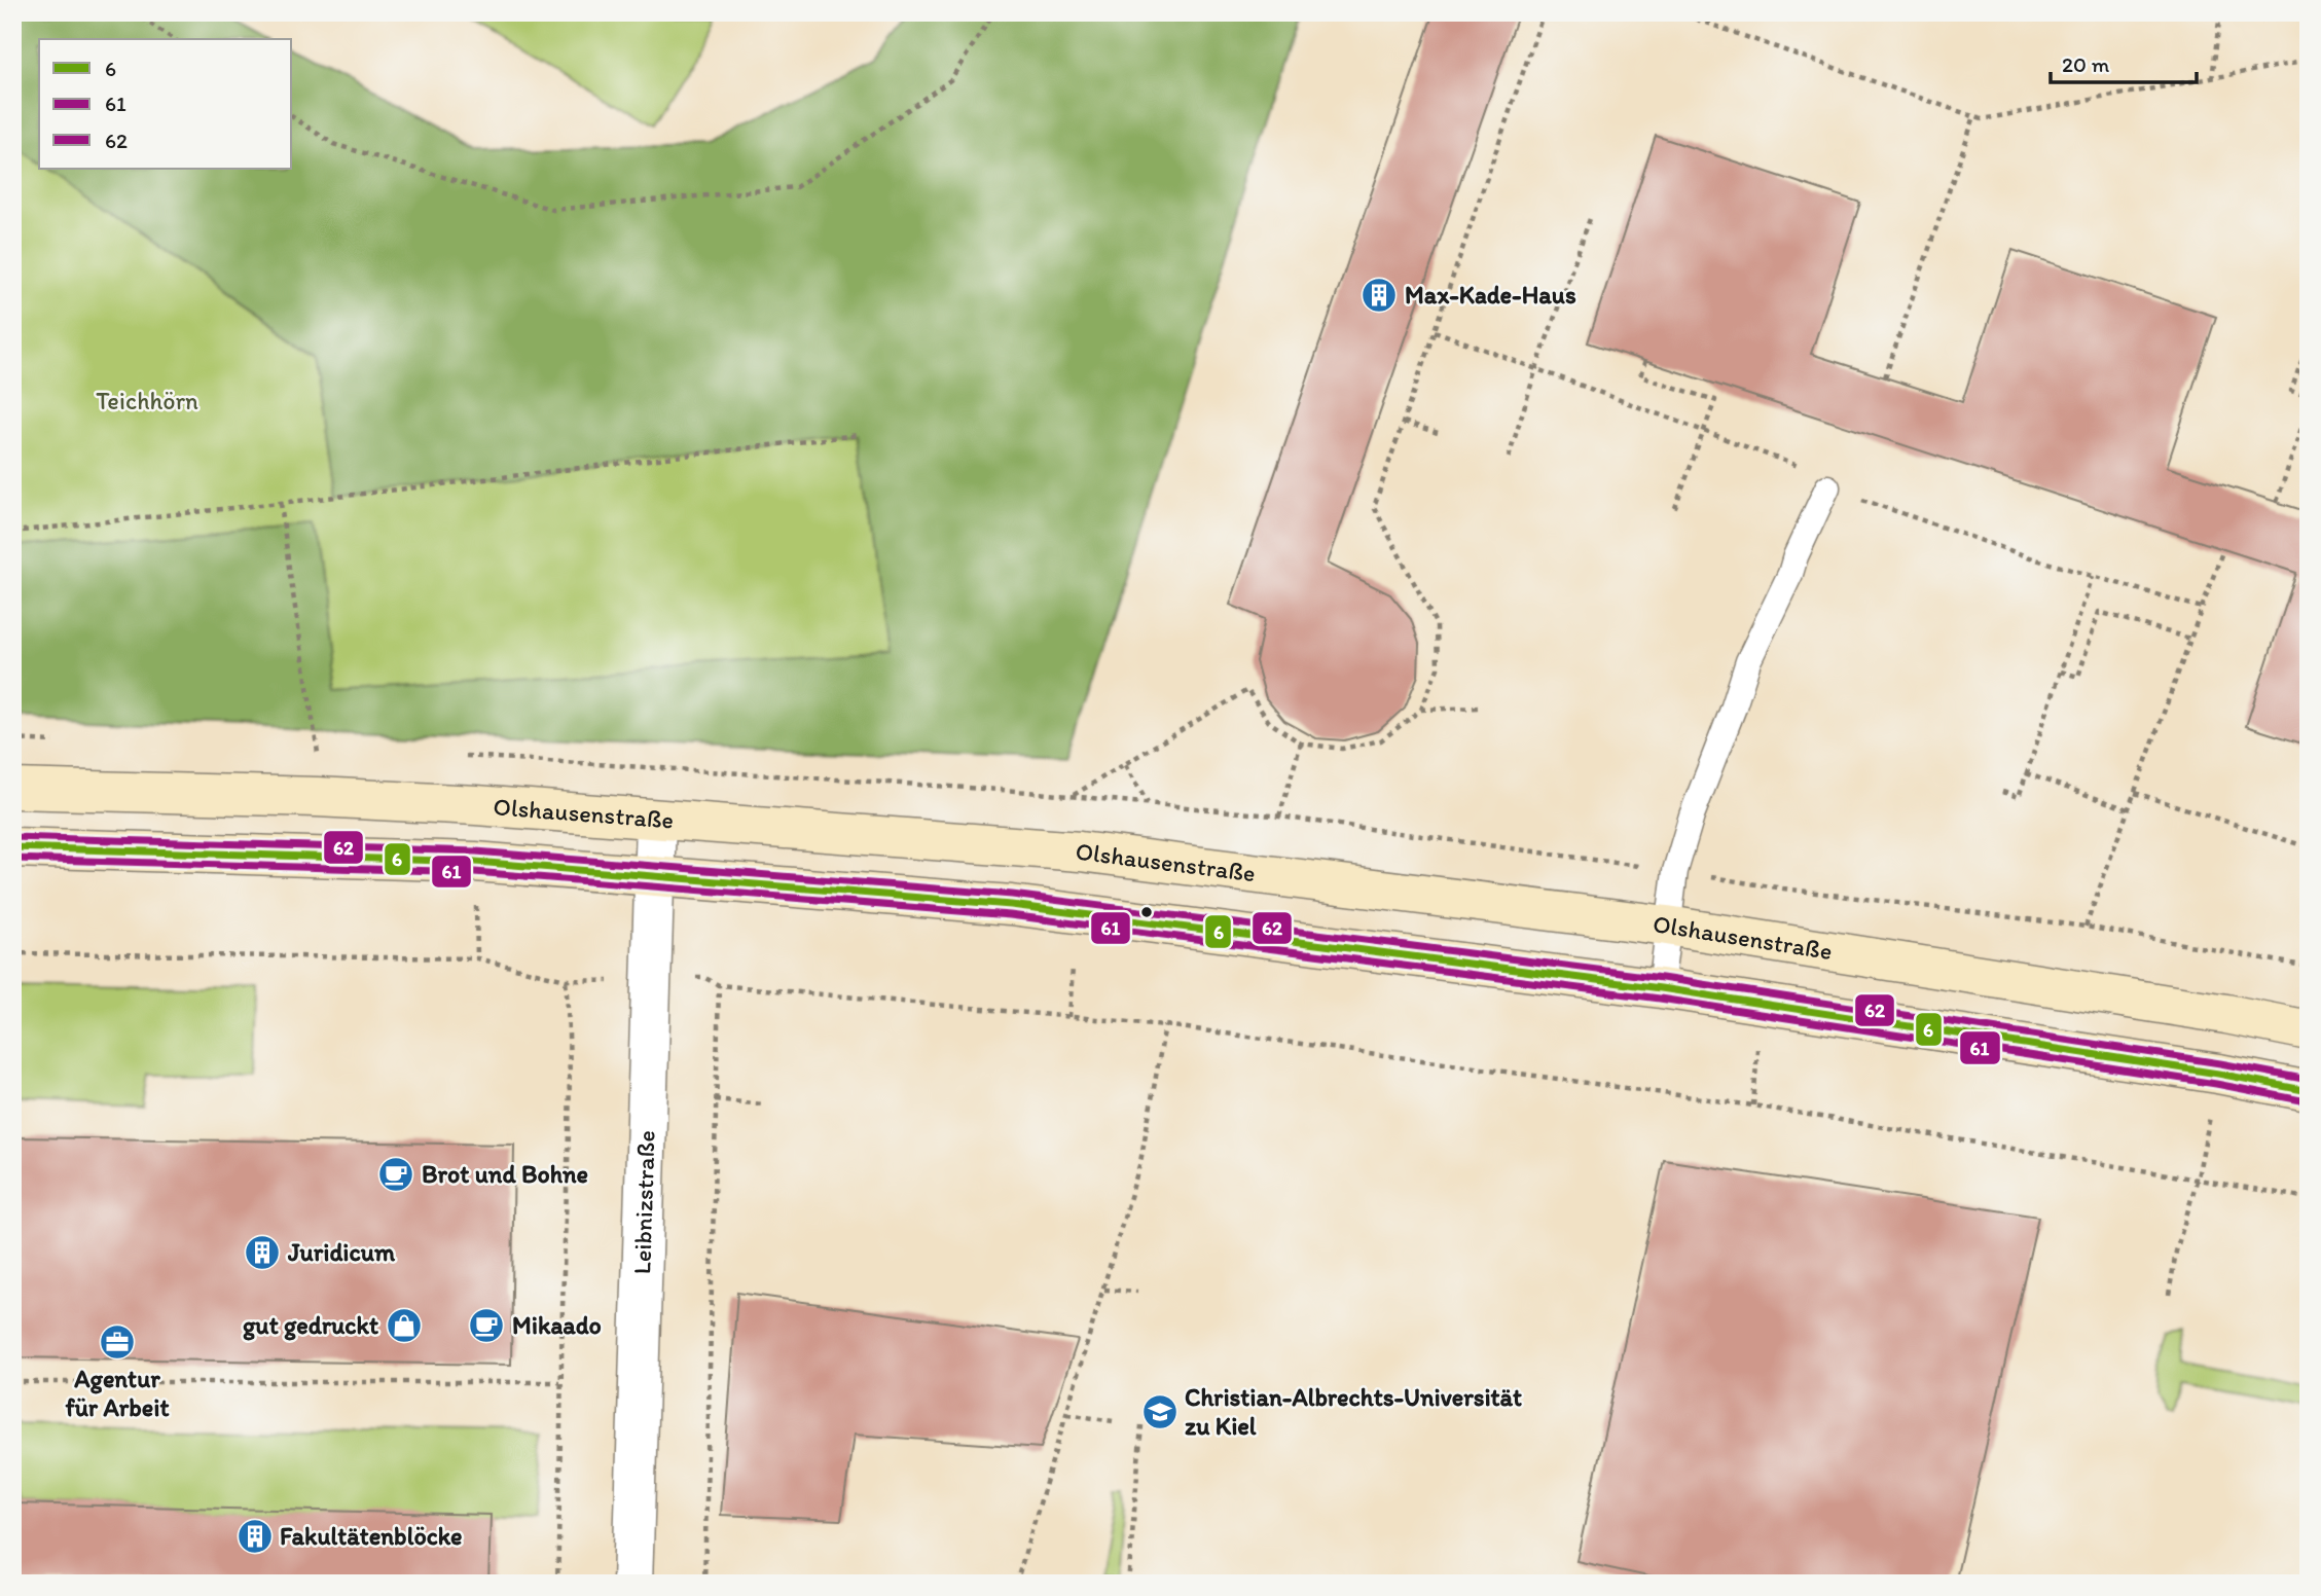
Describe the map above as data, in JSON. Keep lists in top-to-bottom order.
{
  "streets": {
    "street": ["Olshausenstraße", "Leibnizstraße"]
  },
  "crossings": [
    ["Olshausenstraße", "Leibnizstraße"]
  ],
  "parks": ["Teichhörn"],
  "places": {
    "building": ["Max-Kade-Haus", "Juridicum", "Fakultätenblöcke"],
    "cafe": ["Brot und Bohne", "Mikaado"],
    "shop": ["gut gedruckt"],
    "office": ["Agentur für Arbeit"],
    "school or university": ["Christian-Albrechts-Universität zu Kiel"]
  },
  "lines": ["transit line 62", "transit line 6", "transit line 61"],
  "legend": ["6", "61", "62"],
  "scale_bar": "20 m"
}
